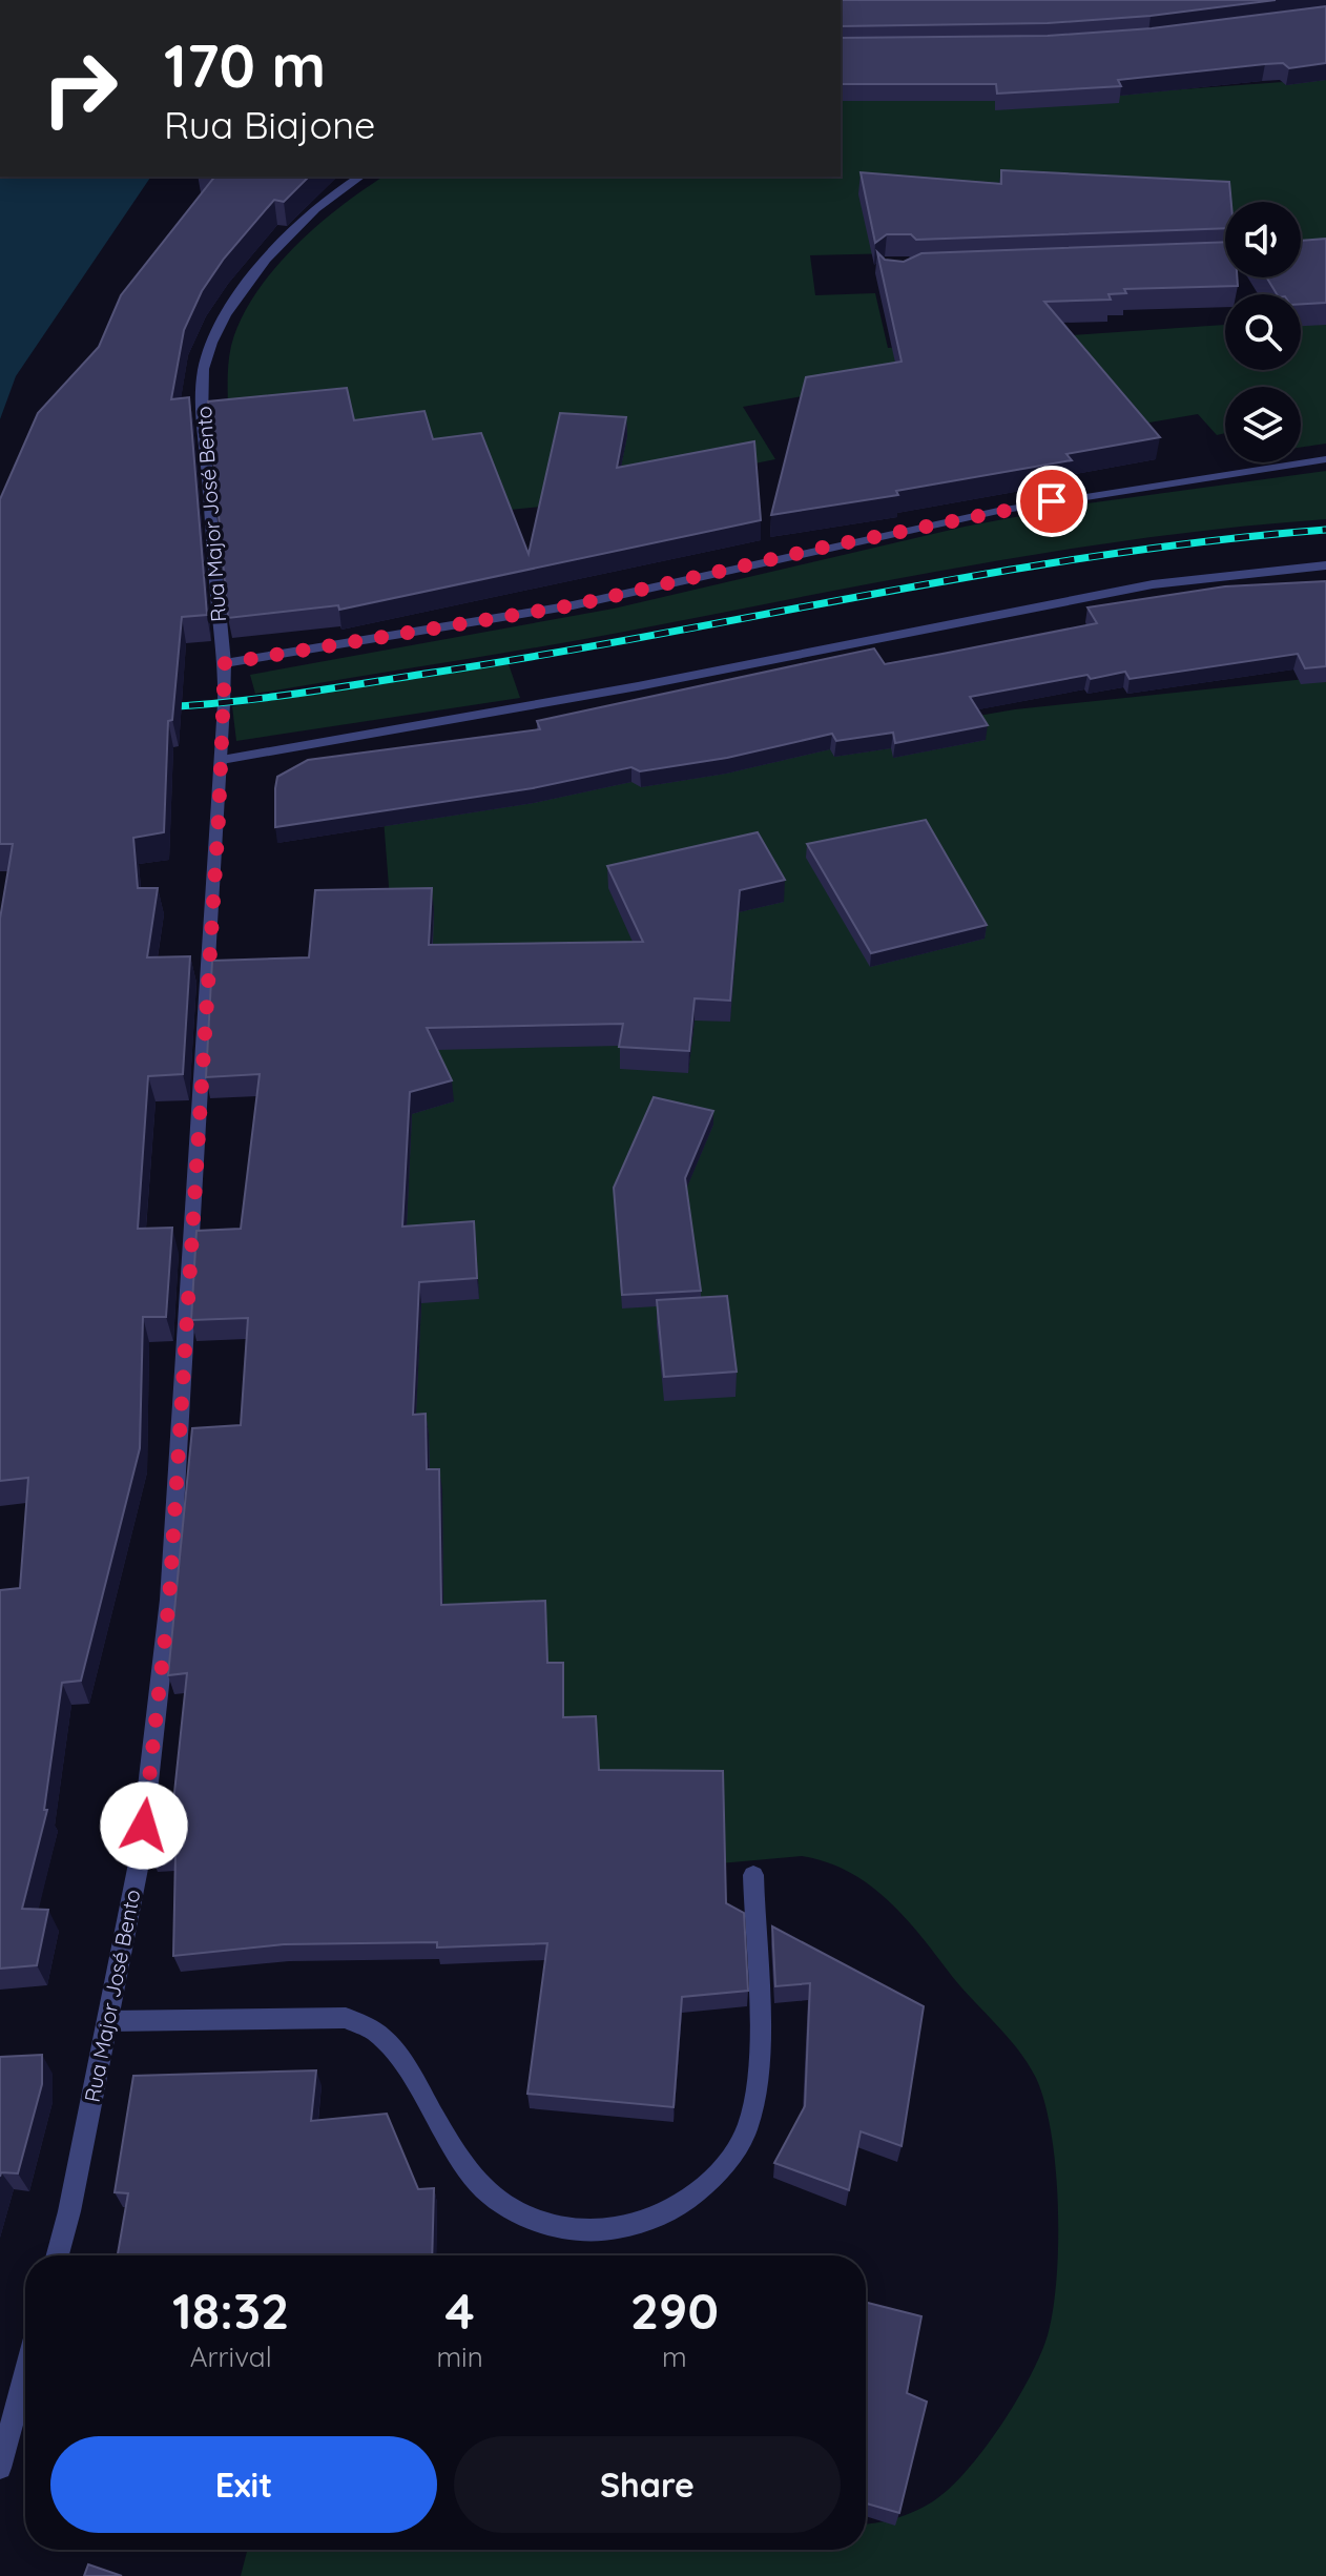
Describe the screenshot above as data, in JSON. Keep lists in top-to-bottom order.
{
  "streets": {
    "street": ["Rua Major José Bento"]
  },
  "page": {
    "turn": ["170 m", "Rua Biajone"],
    "eta": [
      "18:32",
      "Arrival",
      "4",
      "min",
      "290",
      "m"
    ],
    "buttons": ["Exit", "Share"]
  }
}
